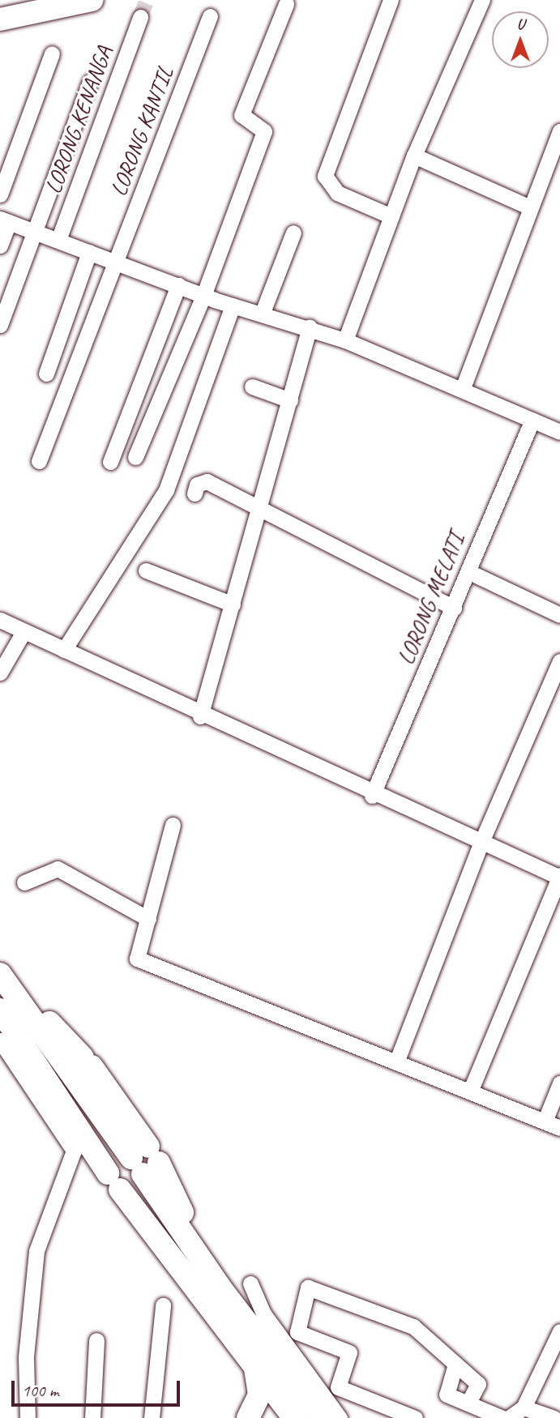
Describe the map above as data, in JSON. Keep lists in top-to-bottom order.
{
  "streets": {
    "street": ["LORONG KENANGA", "LORONG KANTIL", "LORONG MELATI"]
  },
  "scale_bar": "100 m",
  "north": "top"
}
